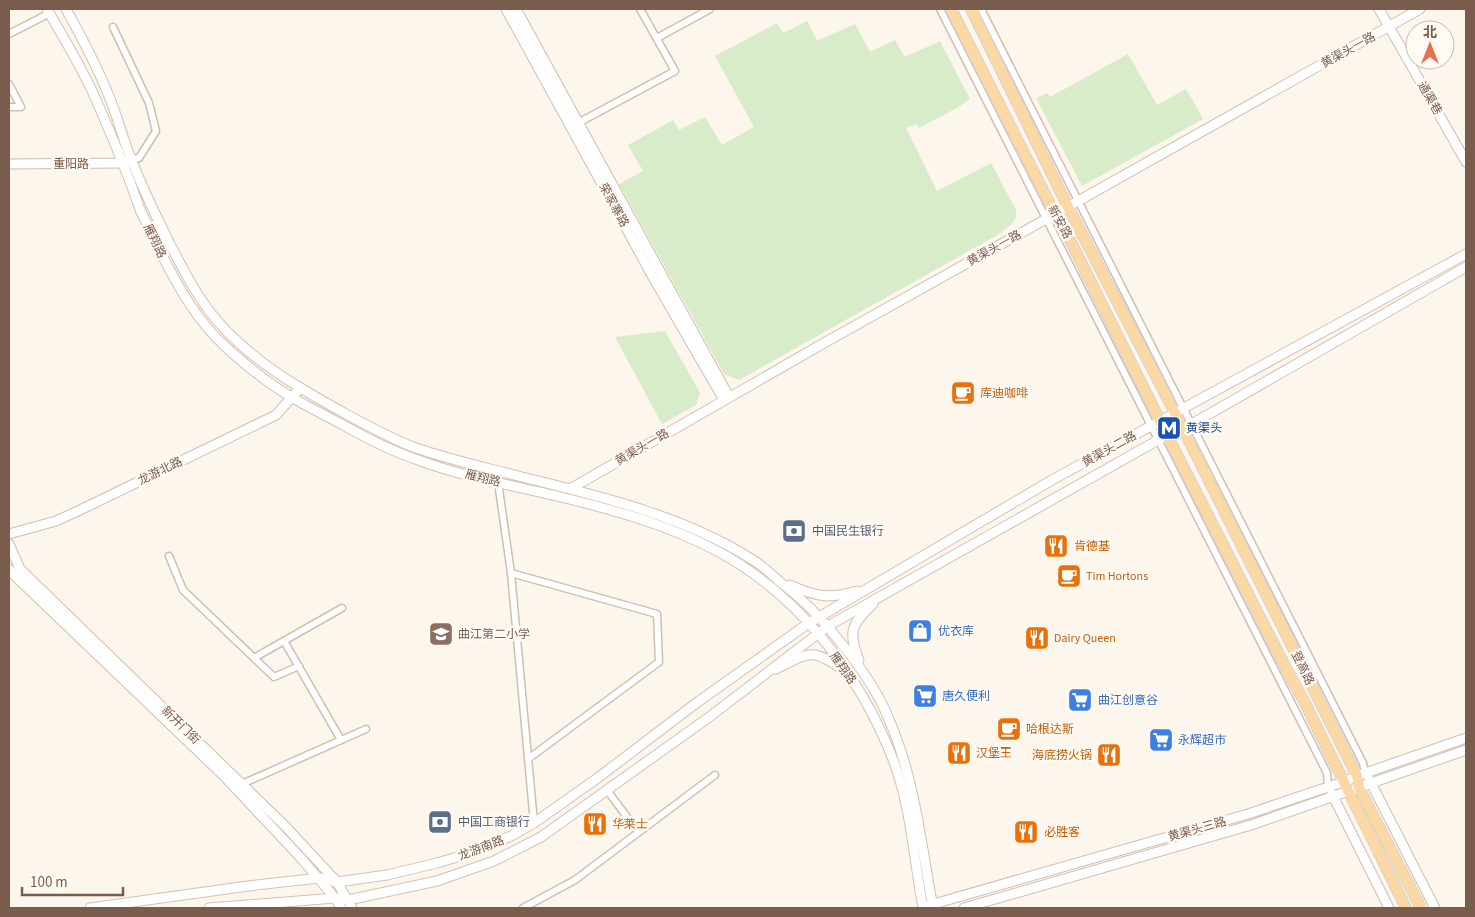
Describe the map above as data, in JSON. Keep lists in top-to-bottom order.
{
  "streets": {
    "main road": [
      "黄渠头一路",
      "通渠巷",
      "重阳路",
      "荣家寨路",
      "新安路",
      "雁翔路",
      "黄渠头二路",
      "龙游北路",
      "登高路",
      "新开门街",
      "黄渠头三路",
      "龙游南路"
    ]
  },
  "crossings": [
    ["黄渠头一路", "通渠巷"],
    ["黄渠头一路", "荣家寨路"],
    ["黄渠头一路", "新安路"],
    ["黄渠头一路", "雁翔路"],
    ["重阳路", "雁翔路"],
    ["新安路", "黄渠头二路"],
    ["新安路", "登高路"],
    ["雁翔路", "黄渠头二路"],
    ["雁翔路", "龙游北路"],
    ["雁翔路", "黄渠头三路"],
    ["雁翔路", "龙游南路"],
    ["黄渠头二路", "登高路"],
    ["黄渠头二路", "龙游南路"],
    ["登高路", "黄渠头三路"],
    ["新开门街", "龙游南路"]
  ],
  "places": {
    "cafe": ["库迪咖啡", "Tim Hortons", "哈根达斯"],
    "metro station": ["黄渠头"],
    "bank": ["中国民生银行", "中国工商银行"],
    "restaurant": [
      "肯德基",
      "Dairy Queen",
      "汉堡王",
      "海底捞火锅",
      "华莱士",
      "必胜客"
    ],
    "shop": ["优衣库"],
    "school or university": ["曲江第二小学"],
    "supermarket": ["唐久便利", "曲江创意谷", "永辉超市"]
  },
  "scale_bar": "100 m",
  "north": "top"
}
